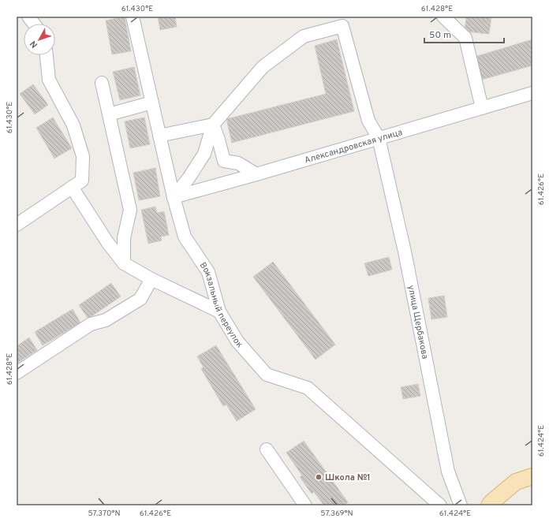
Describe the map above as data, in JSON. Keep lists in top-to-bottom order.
{
  "streets": {
    "street": ["Александровская улица", "Вокзальный переулок", "улица Щербакова"]
  },
  "crossings": [
    ["Александровская улица", "Вокзальный переулок"],
    ["Александровская улица", "улица Щербакова"]
  ],
  "places": ["Школа №1"],
  "scale_bar": "50 m",
  "north": "bottom left",
  "coordinates": [
    "61.430°E",
    "61.428°E",
    "61.426°E",
    "61.424°E",
    "57.370°N",
    "57.369°N"
  ]
}
